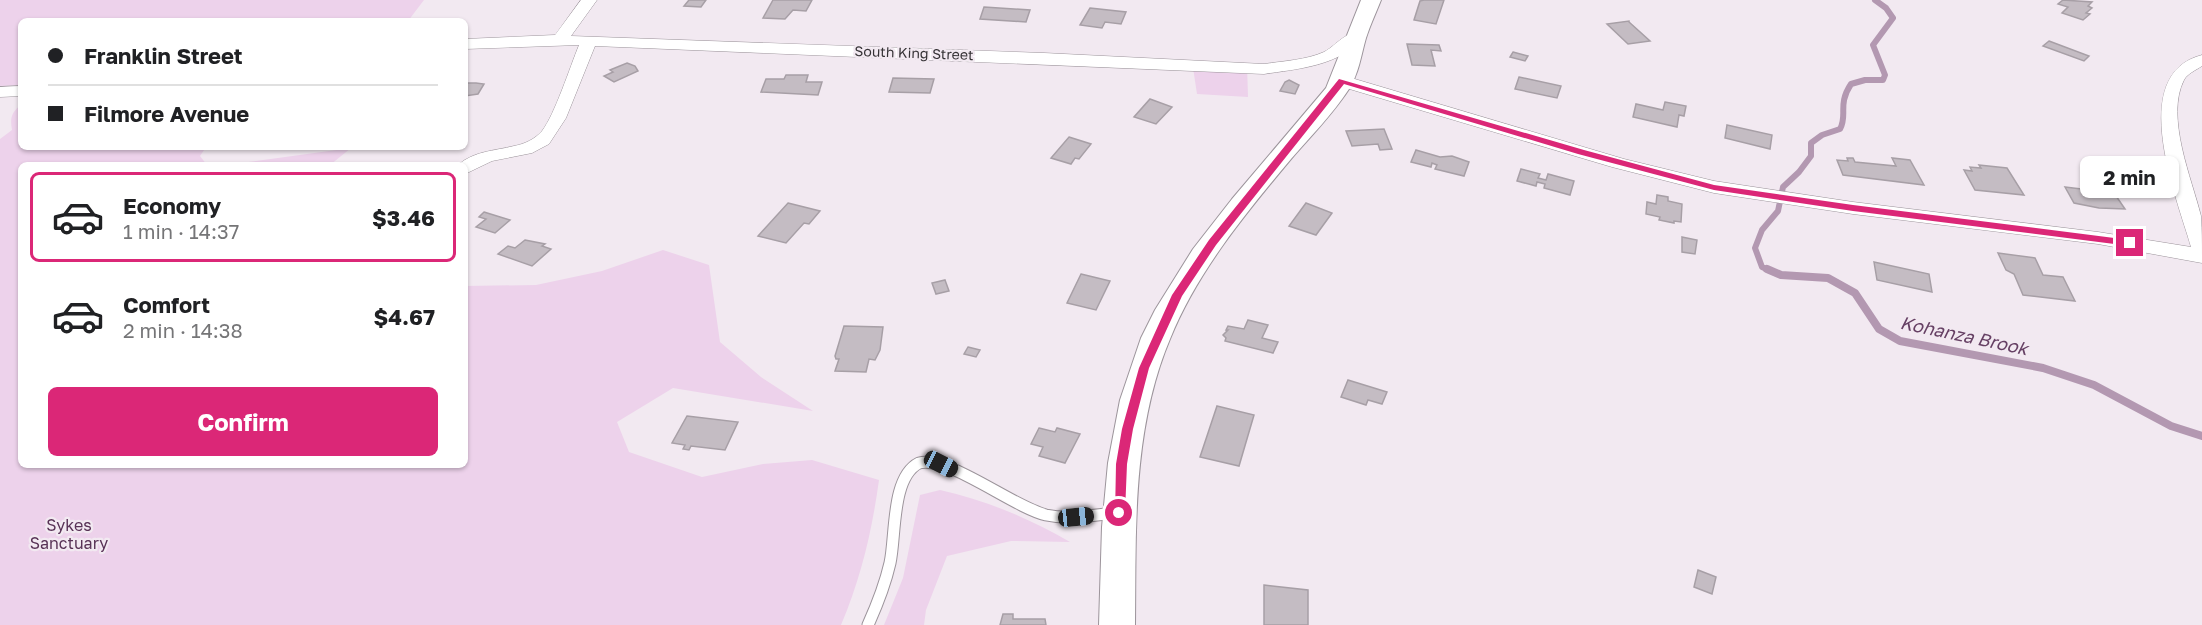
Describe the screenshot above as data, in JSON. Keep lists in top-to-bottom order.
{
  "streets": {
    "street": ["South King Street"]
  },
  "water": ["Kohanza Brook"],
  "parks": ["Sykes Sanctuary"],
  "page": {
    "banner": ["Franklin Street", "Filmore Avenue"],
    "bubble": "2 min",
    "list": [
      {
        "name": "Economy",
        "note": "1 min · 14:37",
        "value": "$3.46"
      },
      {
        "name": "Comfort",
        "note": "2 min · 14:38",
        "value": "$4.67"
      }
    ],
    "buttons": "Confirm"
  }
}
